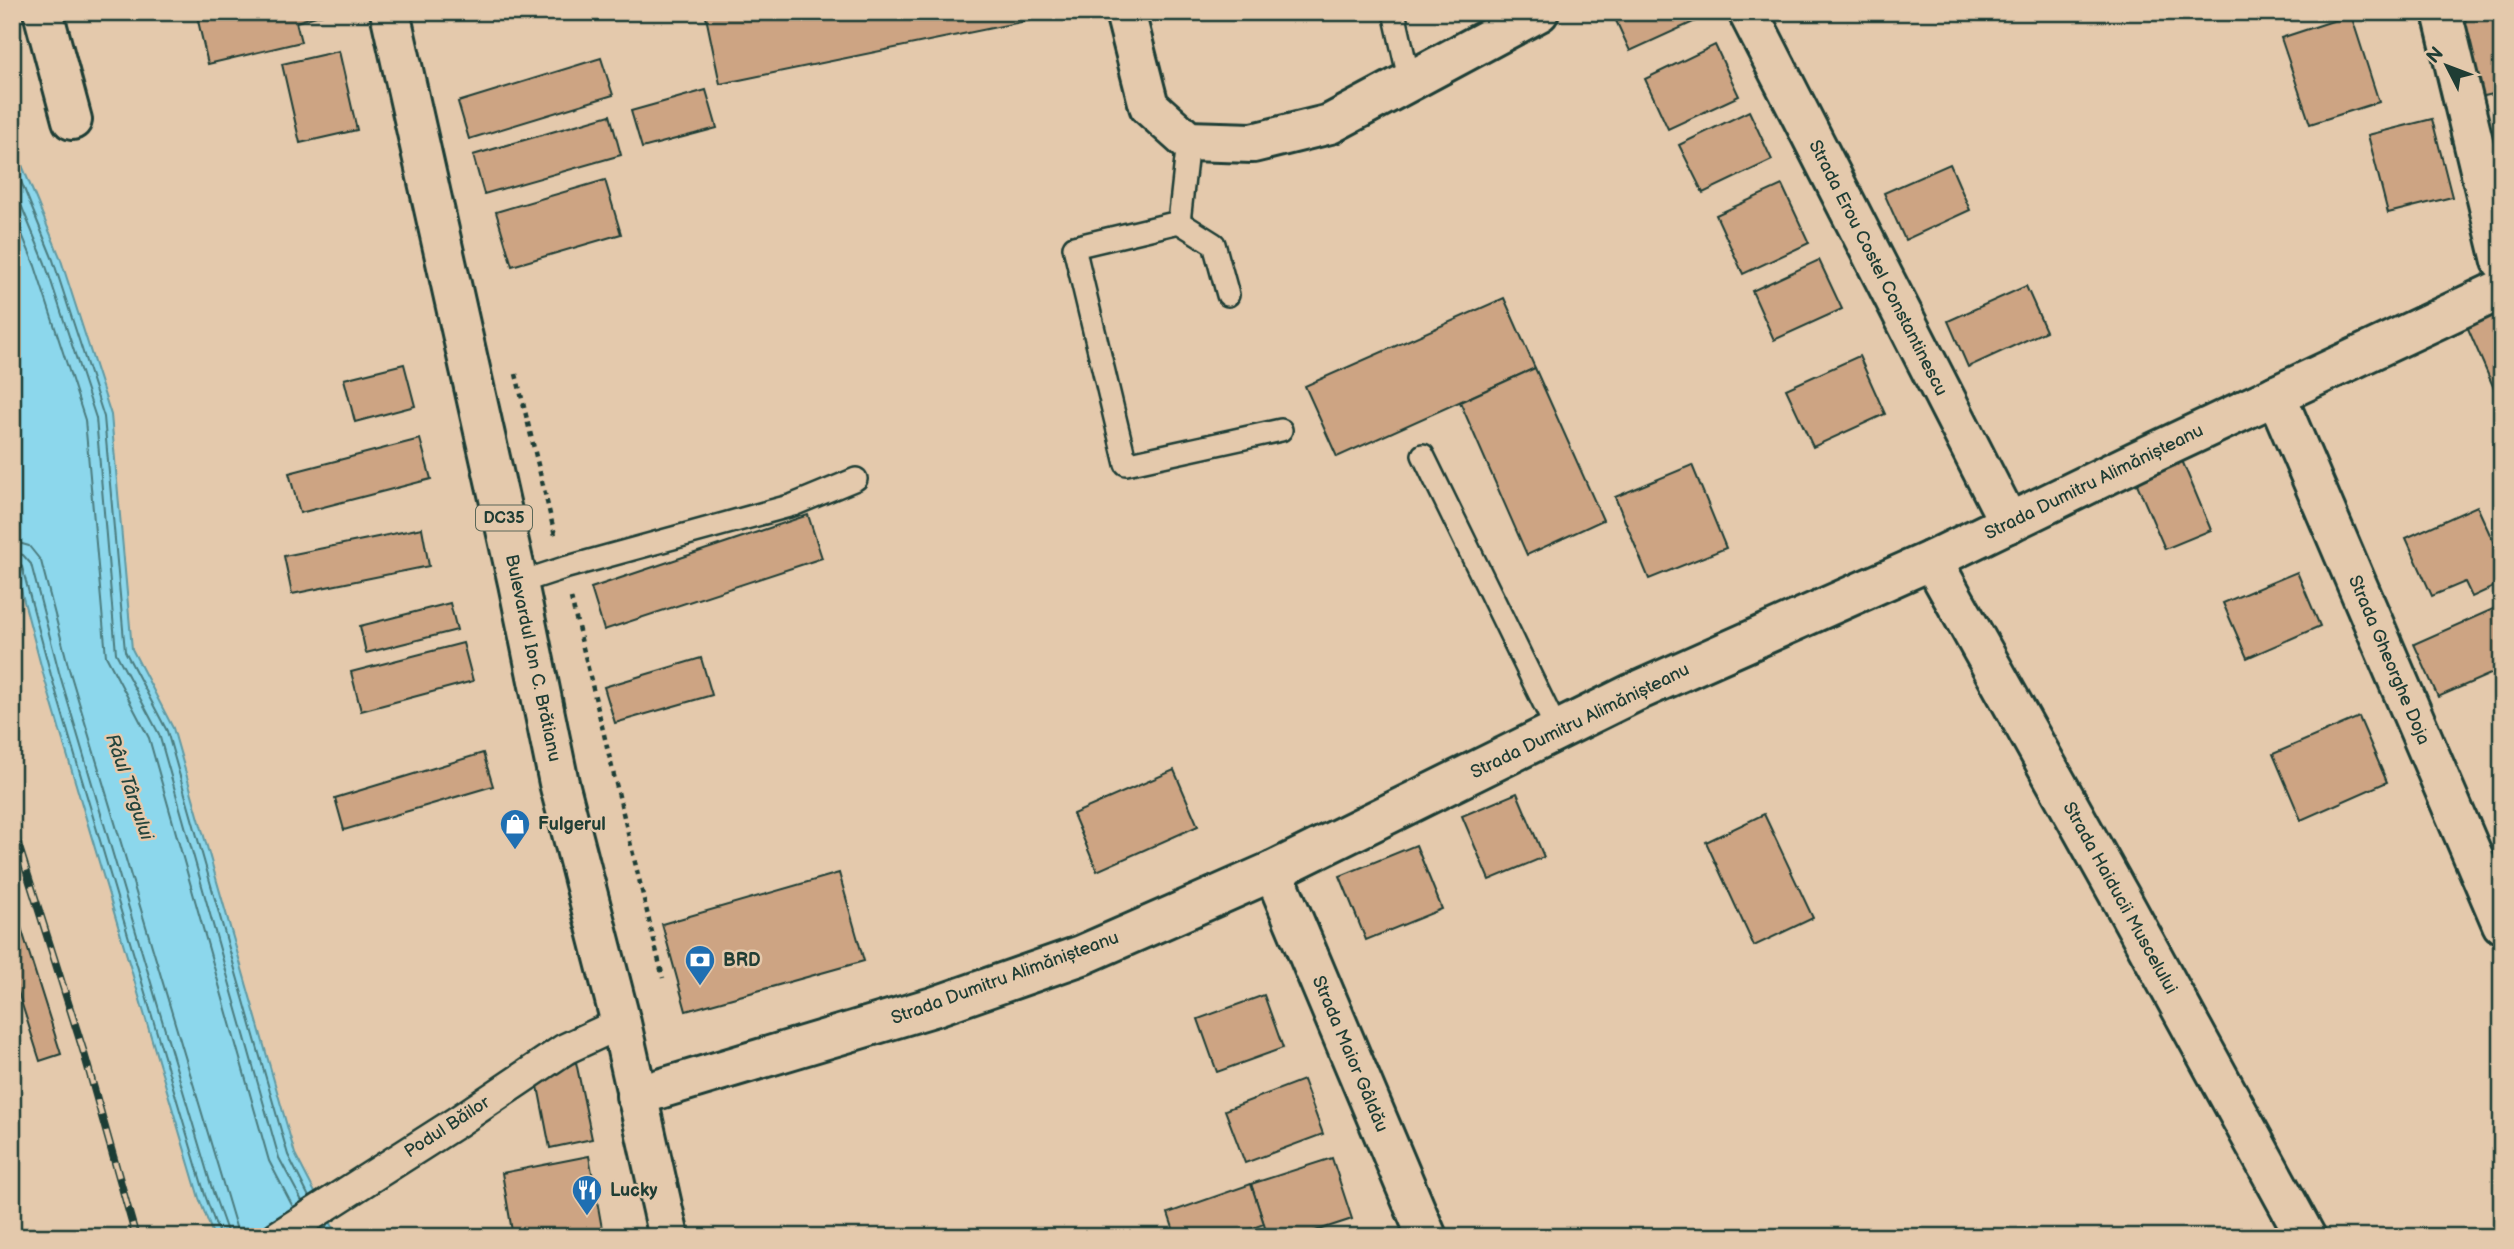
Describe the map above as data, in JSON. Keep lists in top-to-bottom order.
{
  "streets": {
    "main road": [
      "Strada Erou Costel Constantinescu",
      "Strada Dumitru Alimănișteanu",
      "DC35",
      "Bulevardul Ion C. Brătianu",
      "Strada Gheorghe Doja",
      "Strada Haiducii Muscelului",
      "Strada Maior Gâldău"
    ],
    "street": ["Podul Băilor"]
  },
  "crossings": [
    ["Strada Erou Costel Constantinescu", "Strada Dumitru Alimănișteanu"],
    ["Strada Dumitru Alimănișteanu", "Bulevardul Ion C. Brătianu"],
    ["Strada Dumitru Alimănișteanu", "Strada Gheorghe Doja"],
    ["Strada Dumitru Alimănișteanu", "Strada Haiducii Muscelului"],
    ["Strada Dumitru Alimănișteanu", "Strada Maior Gâldău"],
    ["Bulevardul Ion C. Brătianu", "Podul Băilor"]
  ],
  "water": ["Râul Târgului"],
  "places": {
    "shop": ["Fulgerul"],
    "bank": ["BRD"],
    "restaurant": ["Lucky"]
  },
  "north": "top left"
}
